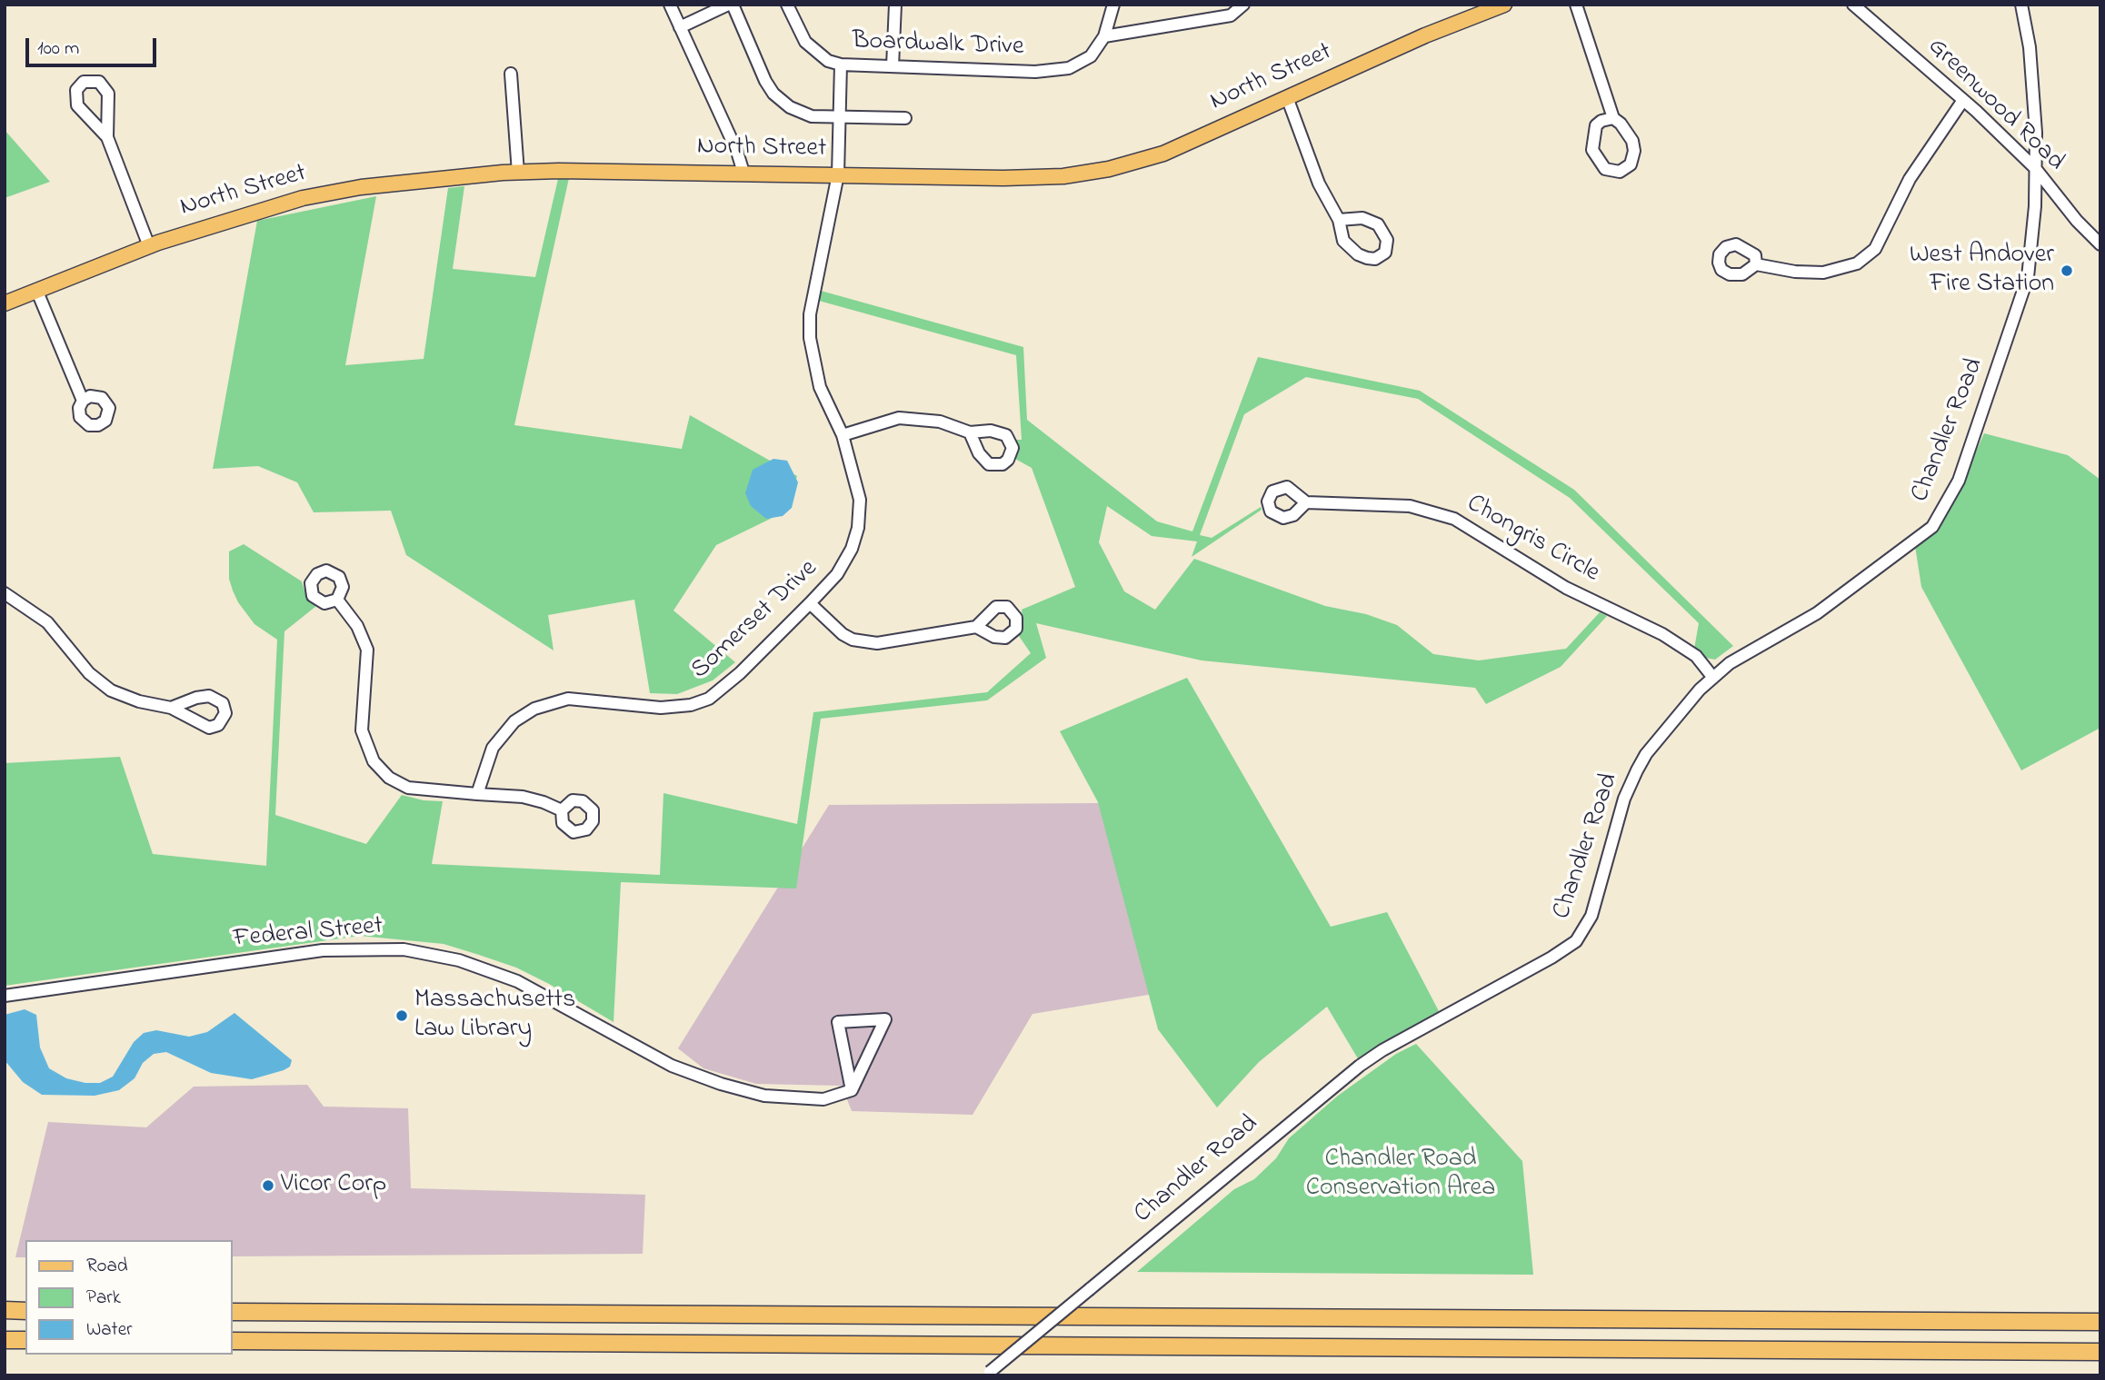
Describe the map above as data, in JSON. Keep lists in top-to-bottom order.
{
  "streets": {
    "main road": ["North Street"],
    "street": [
      "Boardwalk Drive",
      "Greenwood Road",
      "Chandler Road",
      "Chongris Circle",
      "Somerset Drive",
      "Federal Street"
    ]
  },
  "crossings": [
    ["Boardwalk Drive", "Somerset Drive"],
    ["North Street", "Somerset Drive"],
    ["Greenwood Road", "Chandler Road"],
    ["Chandler Road", "Chongris Circle"]
  ],
  "parks": ["Chandler Road Conservation Area"],
  "places": ["West Andover Fire Station", "Massachusetts Law Library", "Vicor Corp"],
  "legend": ["Road", "Park", "Water"],
  "scale_bar": "100 m"
}
